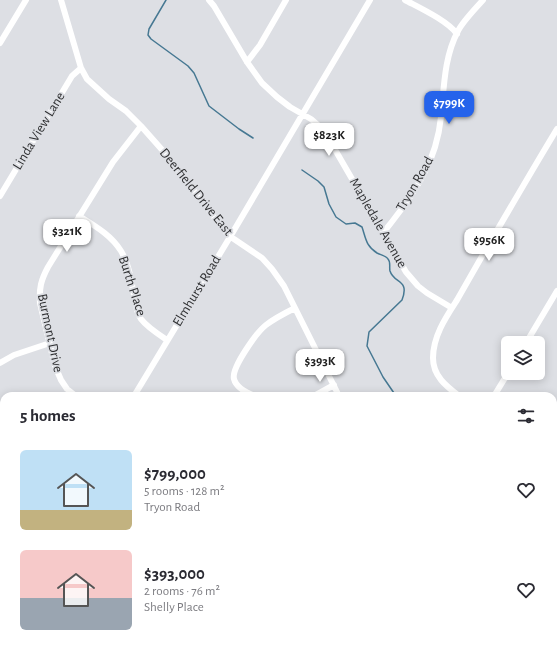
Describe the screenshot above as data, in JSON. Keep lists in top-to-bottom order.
{
  "streets": {
    "street": [
      "Linda View Lane",
      "Tryon Road",
      "Deerfield Drive East",
      "Mapledale Avenue",
      "Burth Place",
      "Elmhurst Road",
      "Burmont Drive"
    ]
  },
  "crossings": [
    ["Linda View Lane", "Deerfield Drive East"],
    ["Tryon Road", "Mapledale Avenue"],
    ["Deerfield Drive East", "Elmhurst Road"],
    ["Deerfield Drive East", "Burmont Drive"],
    ["Mapledale Avenue", "Elmhurst Road"],
    ["Burth Place", "Elmhurst Road"],
    ["Burth Place", "Burmont Drive"]
  ],
  "page": {
    "price": [
      "$799K",
      "$823K",
      "$321K",
      "$956K",
      "$393K"
    ],
    "heading": "5 homes",
    "list": [
      {
        "name": "$799,000",
        "note": "5 rooms · 128 m² · Tryon Road"
      },
      {
        "name": "$393,000",
        "note": "2 rooms · 76 m² · Shelly Place"
      }
    ]
  }
}
